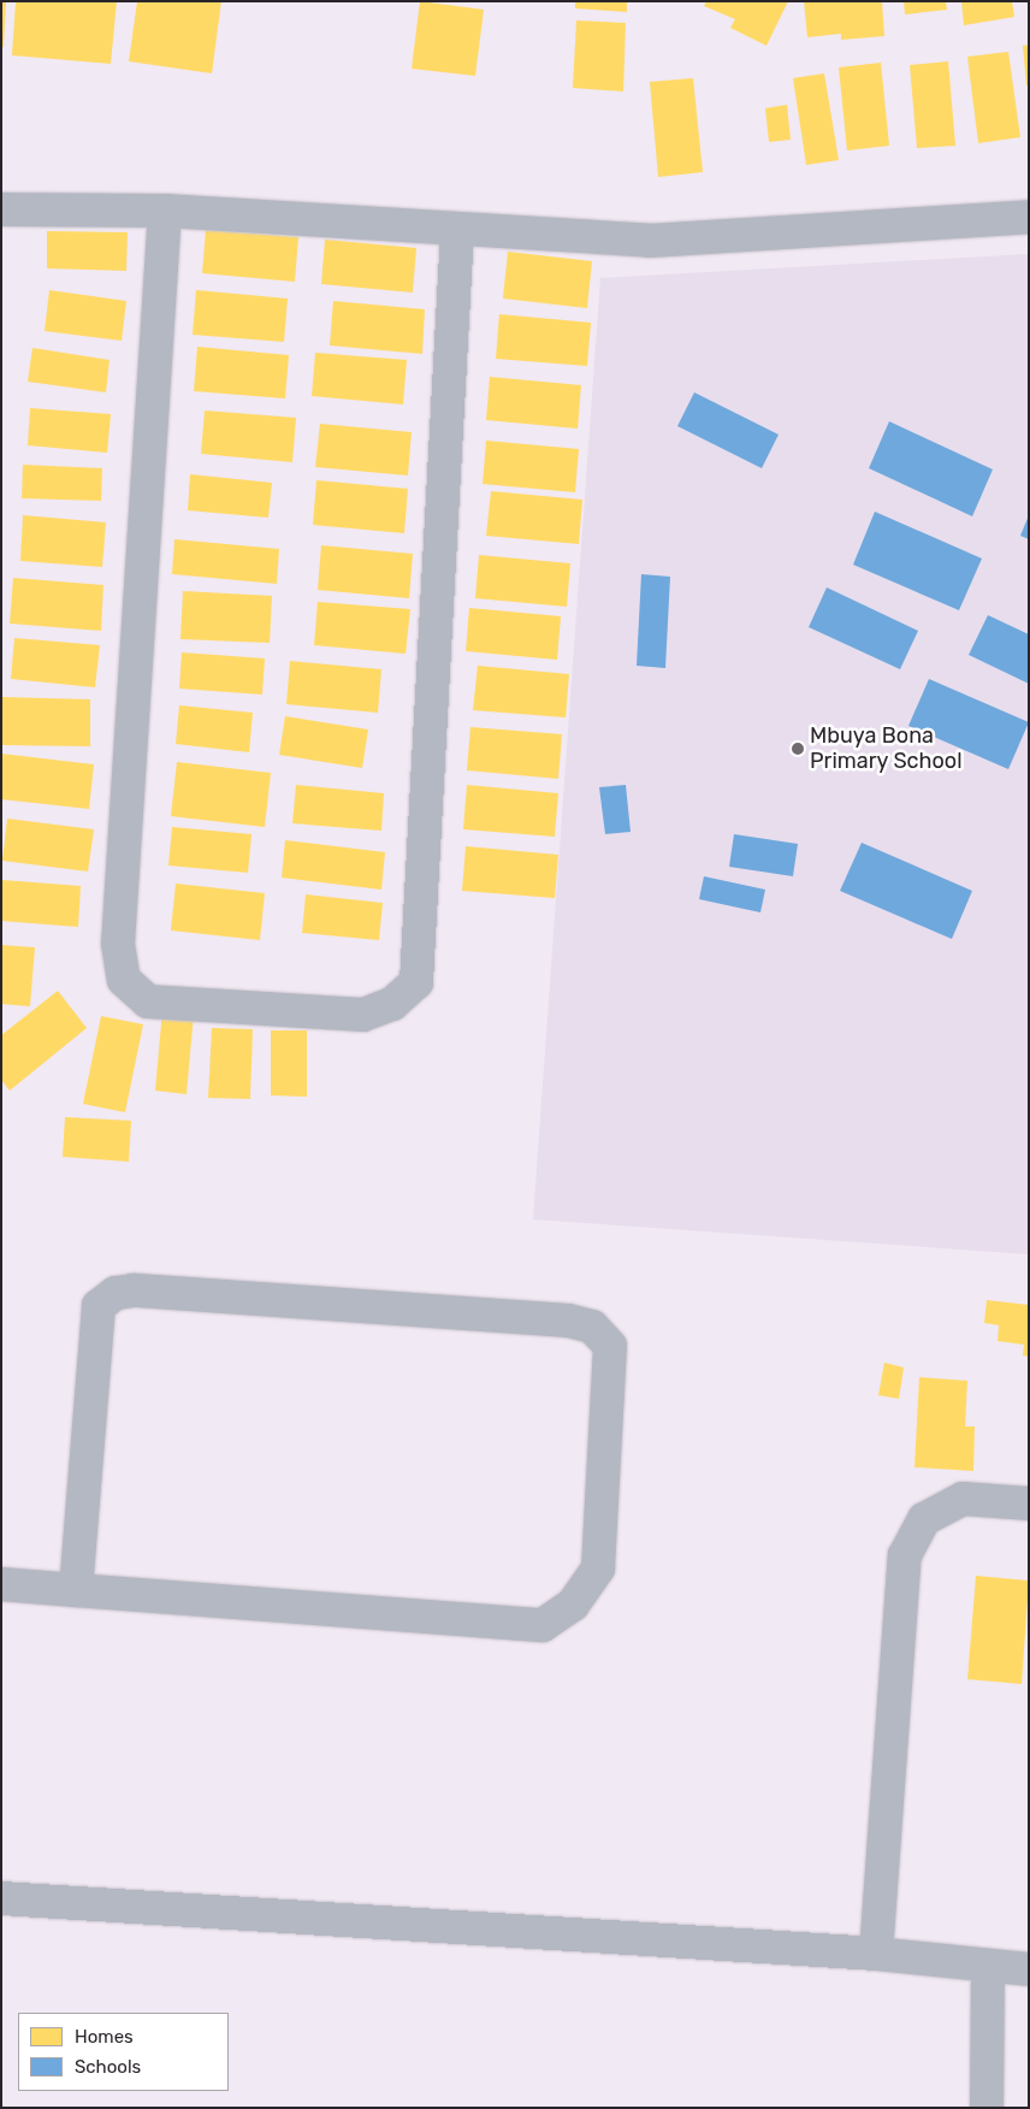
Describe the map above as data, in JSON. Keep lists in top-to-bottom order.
{
  "places": ["Mbuya Bona Primary School"],
  "legend": ["Homes", "Schools"]
}
